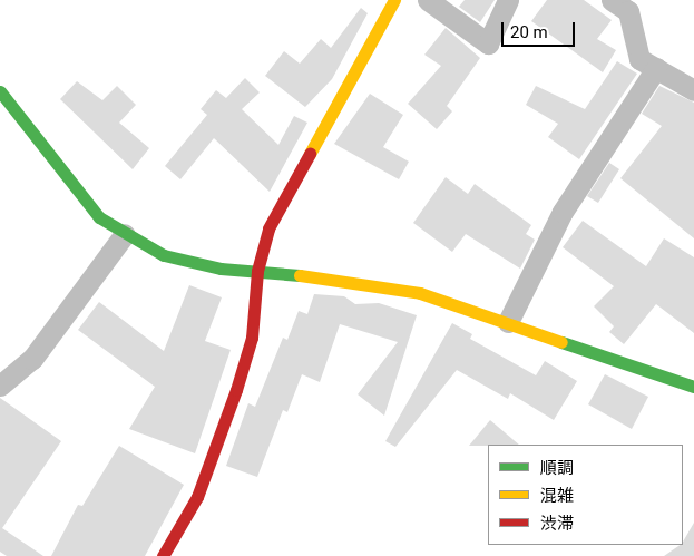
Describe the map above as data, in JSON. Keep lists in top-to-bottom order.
{
  "legend": ["順調", "混雑", "渋滞"],
  "scale_bar": "20 m"
}
